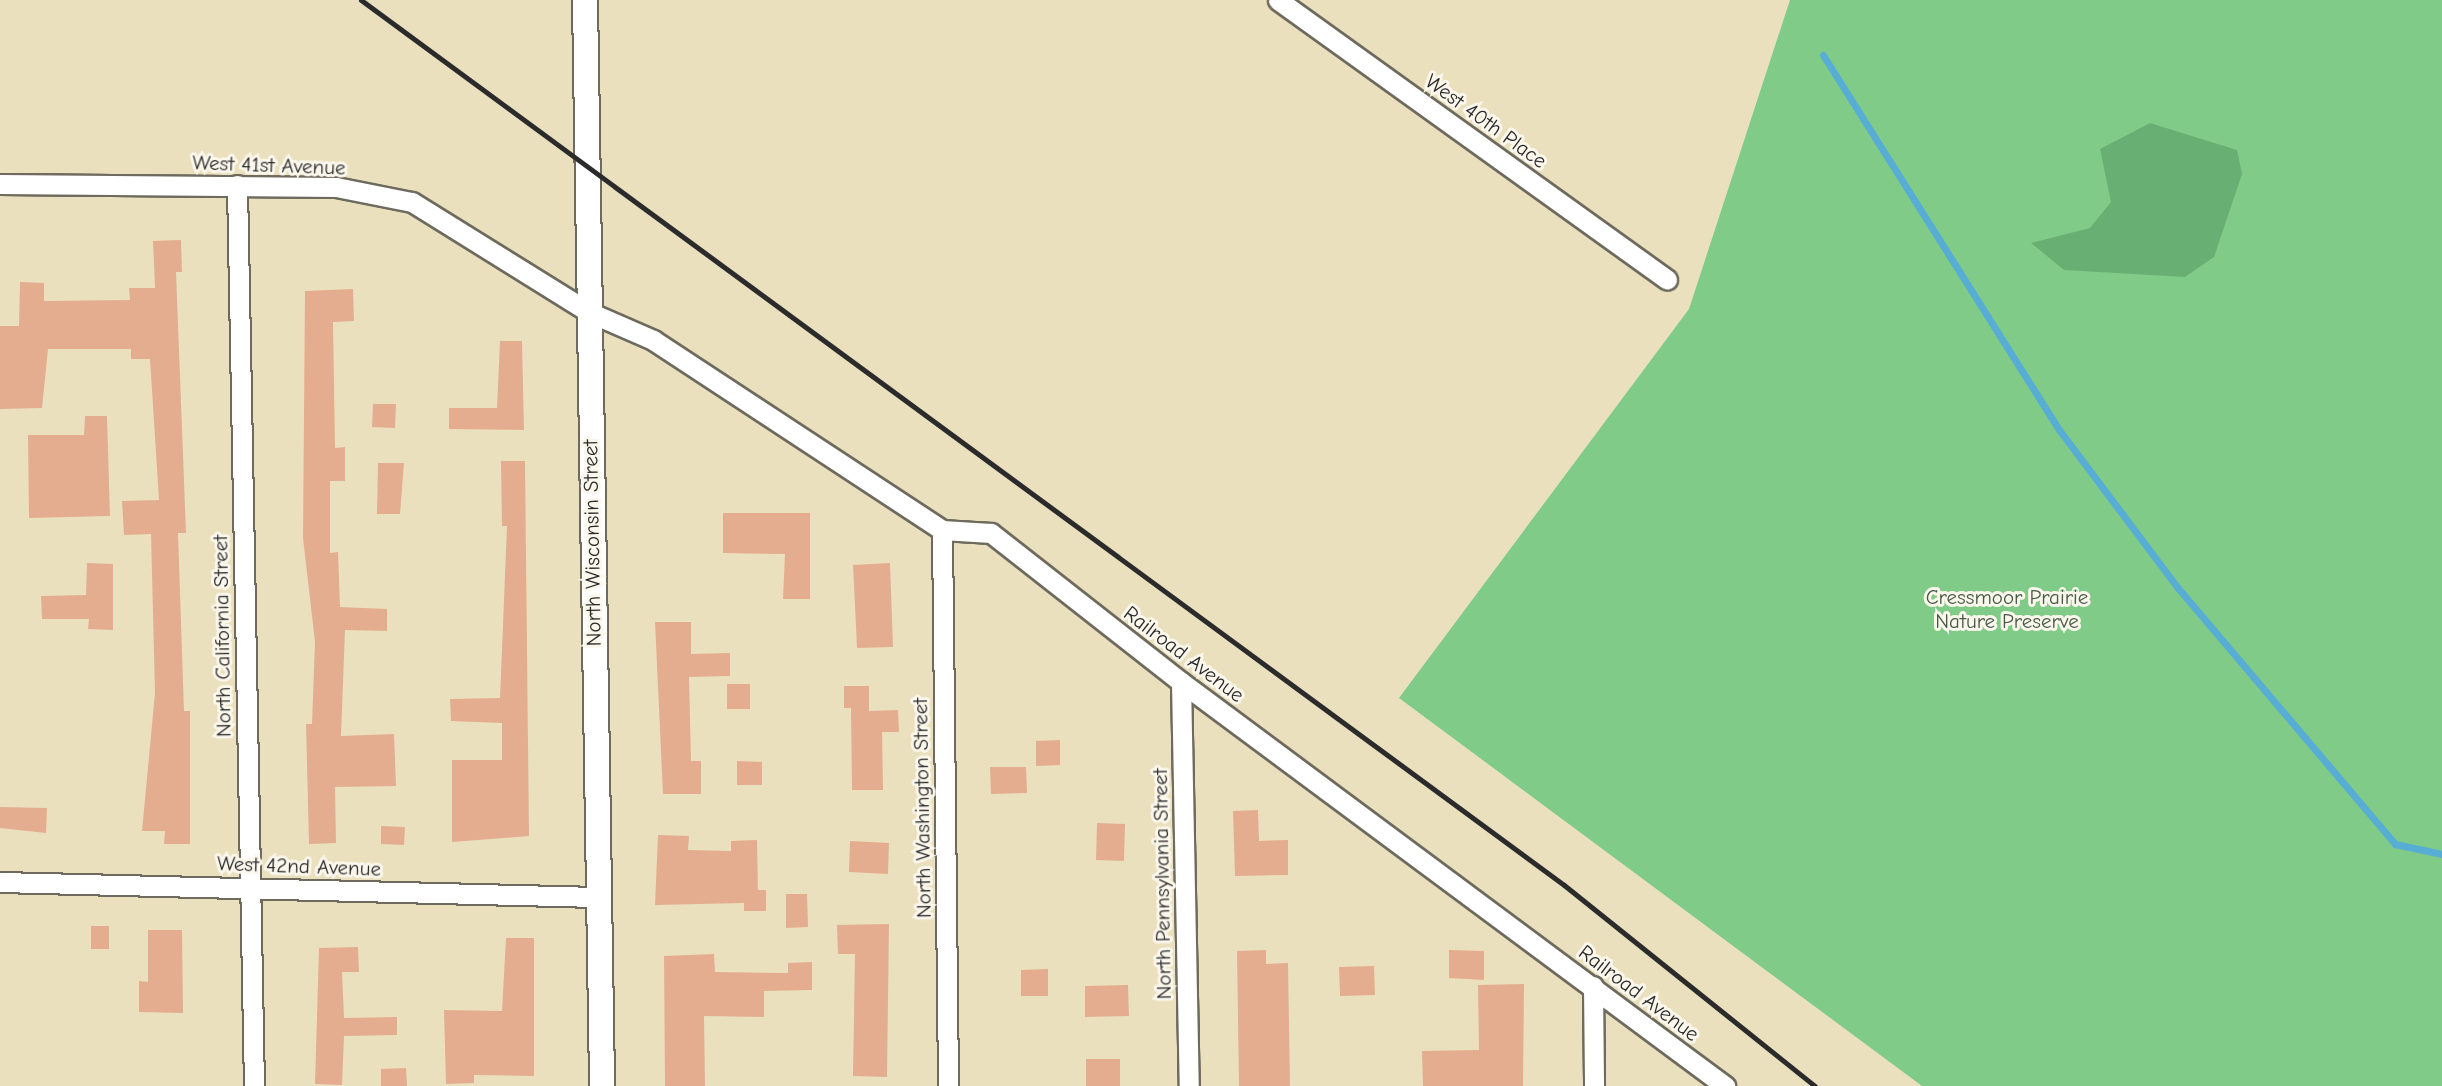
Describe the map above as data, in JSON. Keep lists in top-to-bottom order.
{
  "streets": {
    "street": [
      "West 40th Place",
      "West 41st Avenue",
      "North Wisconsin Street",
      "North California Street",
      "Railroad Avenue",
      "North Washington Street",
      "West 42nd Avenue",
      "North Pennsylvania Street"
    ]
  },
  "crossings": [
    ["West 41st Avenue", "North Wisconsin Street"],
    ["West 41st Avenue", "North California Street"],
    ["West 41st Avenue", "Railroad Avenue"],
    ["North Wisconsin Street", "Railroad Avenue"],
    ["North Wisconsin Street", "West 42nd Avenue"],
    ["North California Street", "West 42nd Avenue"],
    ["Railroad Avenue", "North Washington Street"],
    ["Railroad Avenue", "North Pennsylvania Street"]
  ],
  "parks": ["Cressmoor Prairie Nature Preserve"]
}
